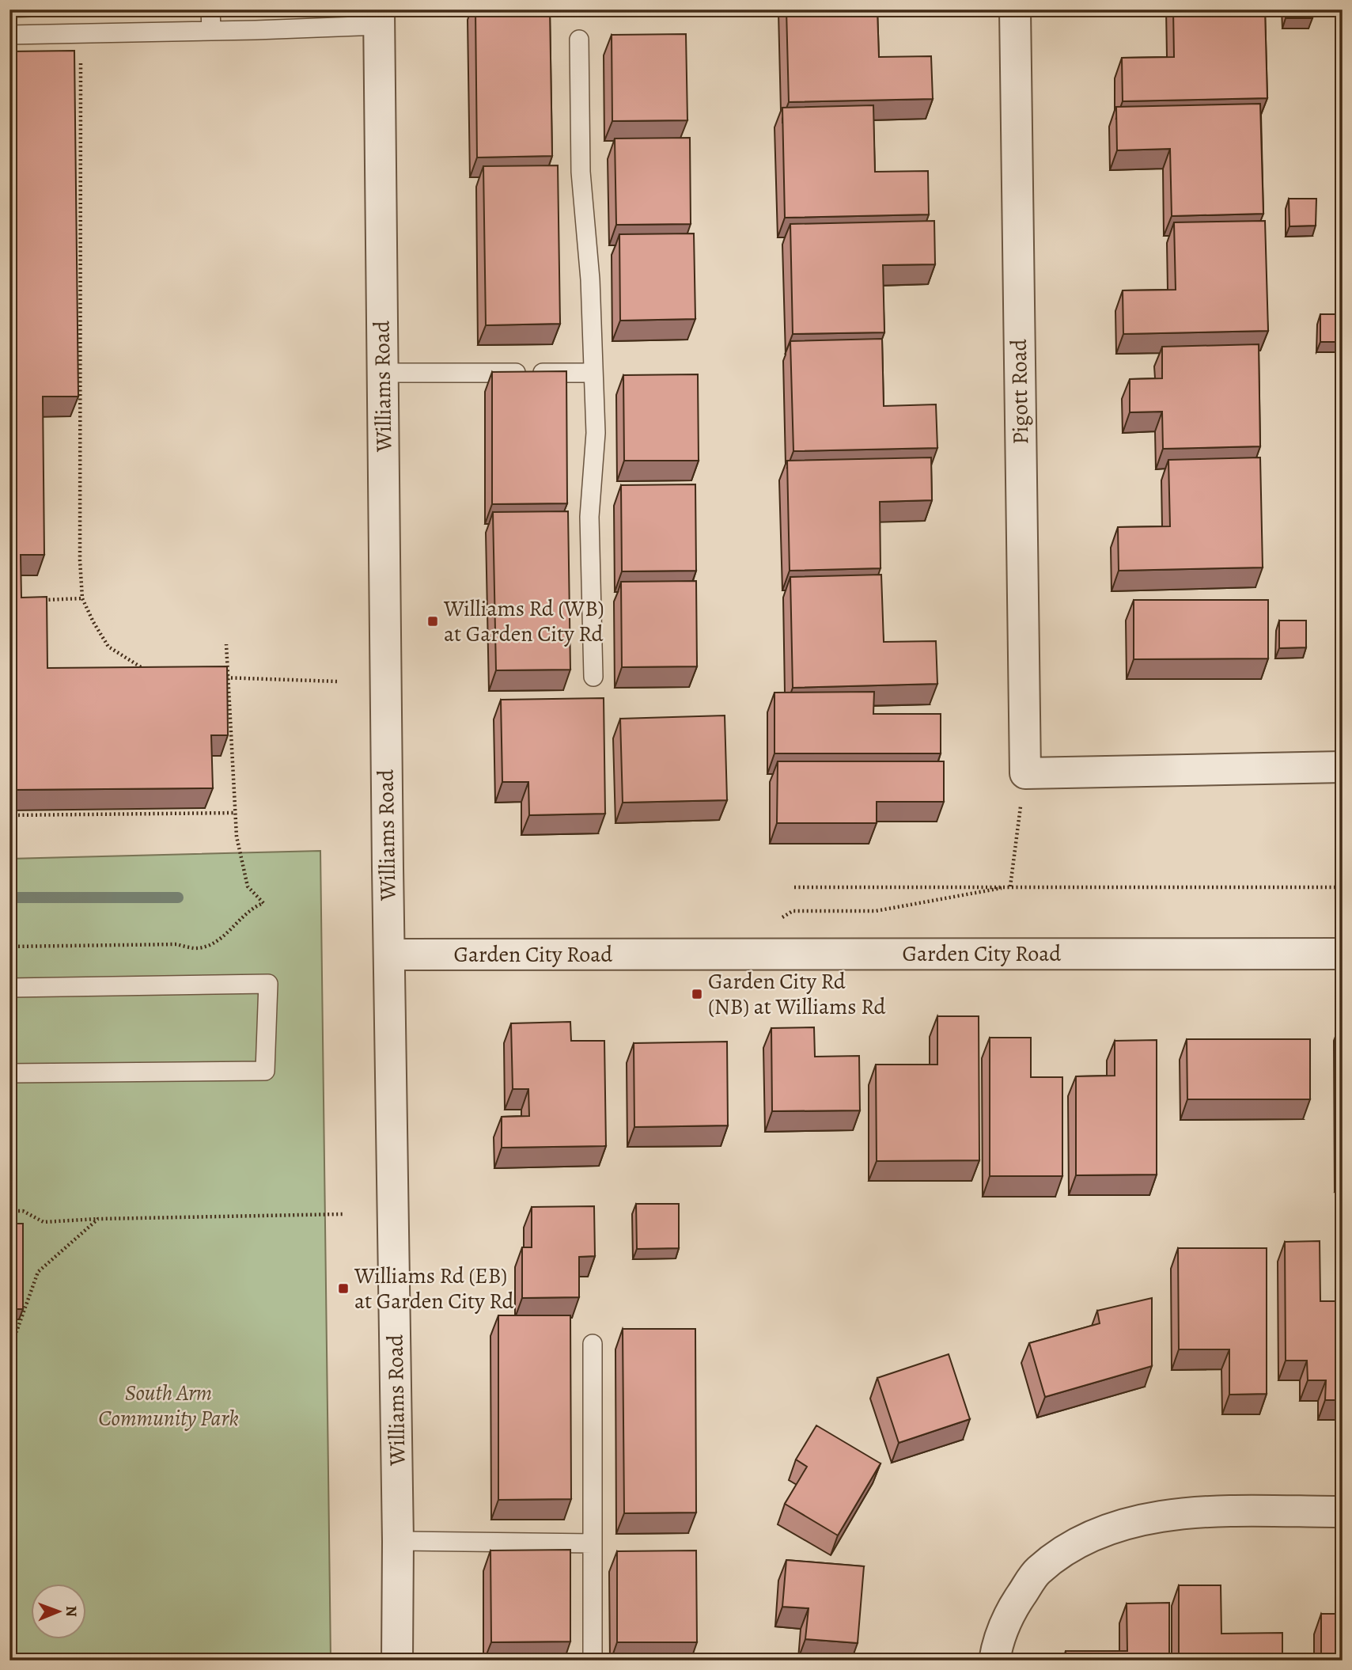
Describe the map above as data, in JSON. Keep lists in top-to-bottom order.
{
  "streets": {
    "street": ["Williams Road", "Pigott Road", "Garden City Road"]
  },
  "crossings": [
    ["Williams Road", "Garden City Road"]
  ],
  "parks": ["South Arm Community Park"],
  "places": {
    "transit": ["Williams Rd (WB) at Garden City Rd", "Garden City Rd (NB) at Williams Rd", "Williams Rd (EB) at Garden City Rd"]
  },
  "north": "right"
}
